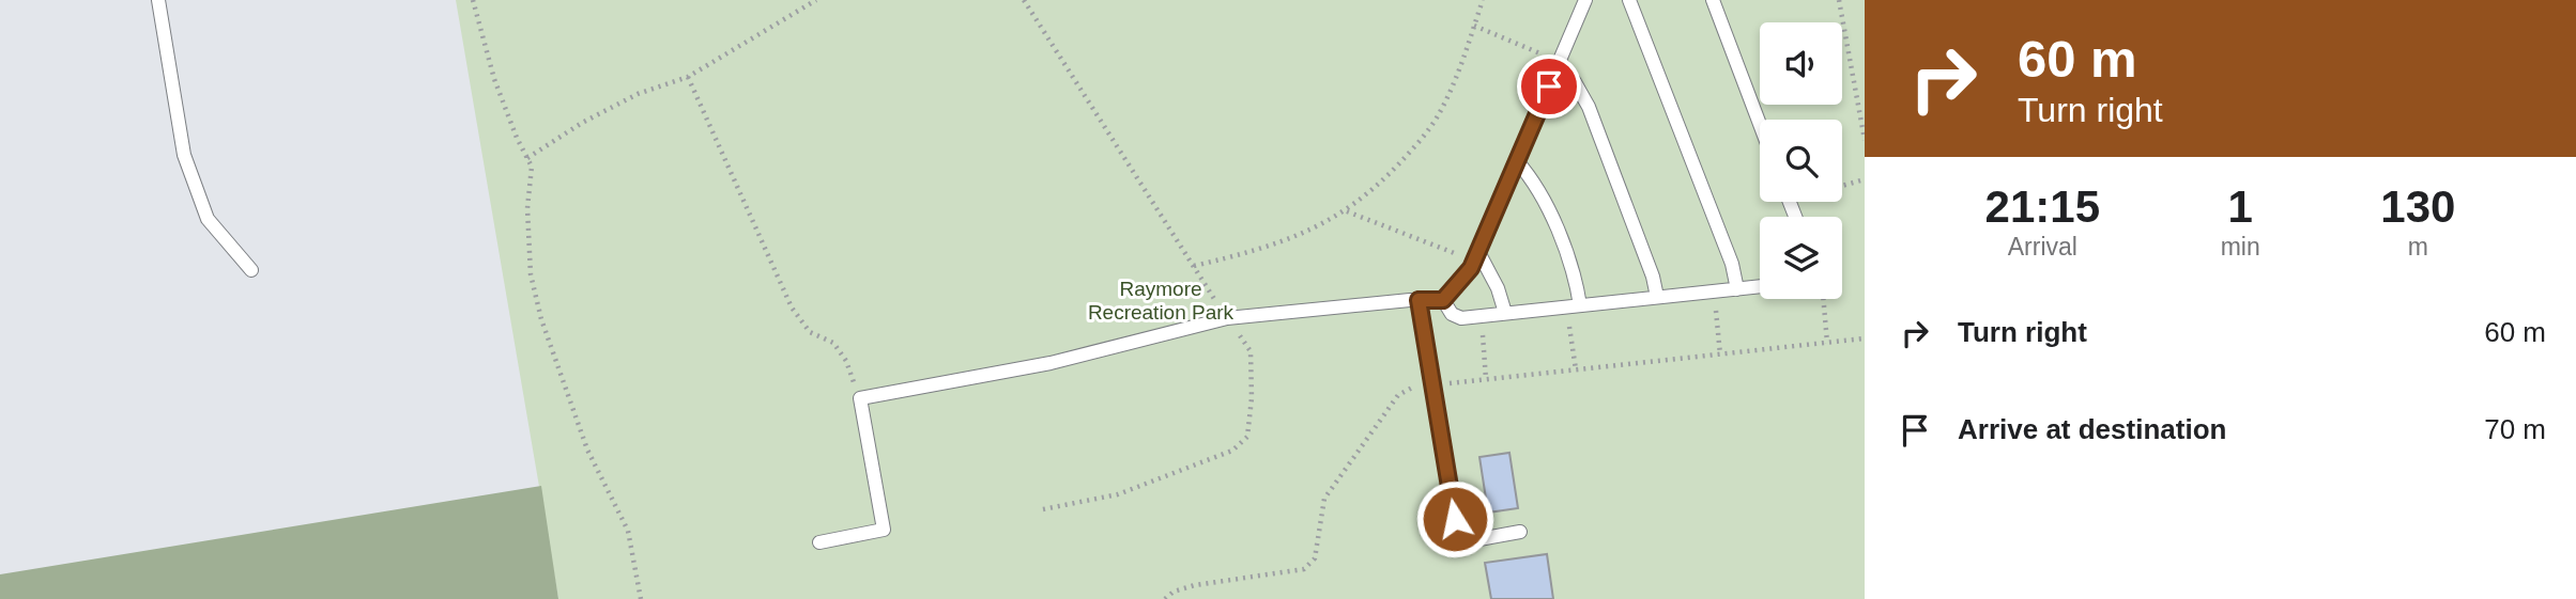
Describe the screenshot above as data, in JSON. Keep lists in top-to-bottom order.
{
  "parks": ["Raymore Recreation Park"],
  "page": {
    "turn": ["60 m", "Turn right"],
    "eta": [
      "21:15",
      "Arrival",
      "1",
      "min",
      "130",
      "m"
    ],
    "list": [
      {
        "name": "Turn right",
        "value": "60 m"
      },
      {
        "name": "Arrive at destination",
        "value": "70 m"
      }
    ]
  }
}
